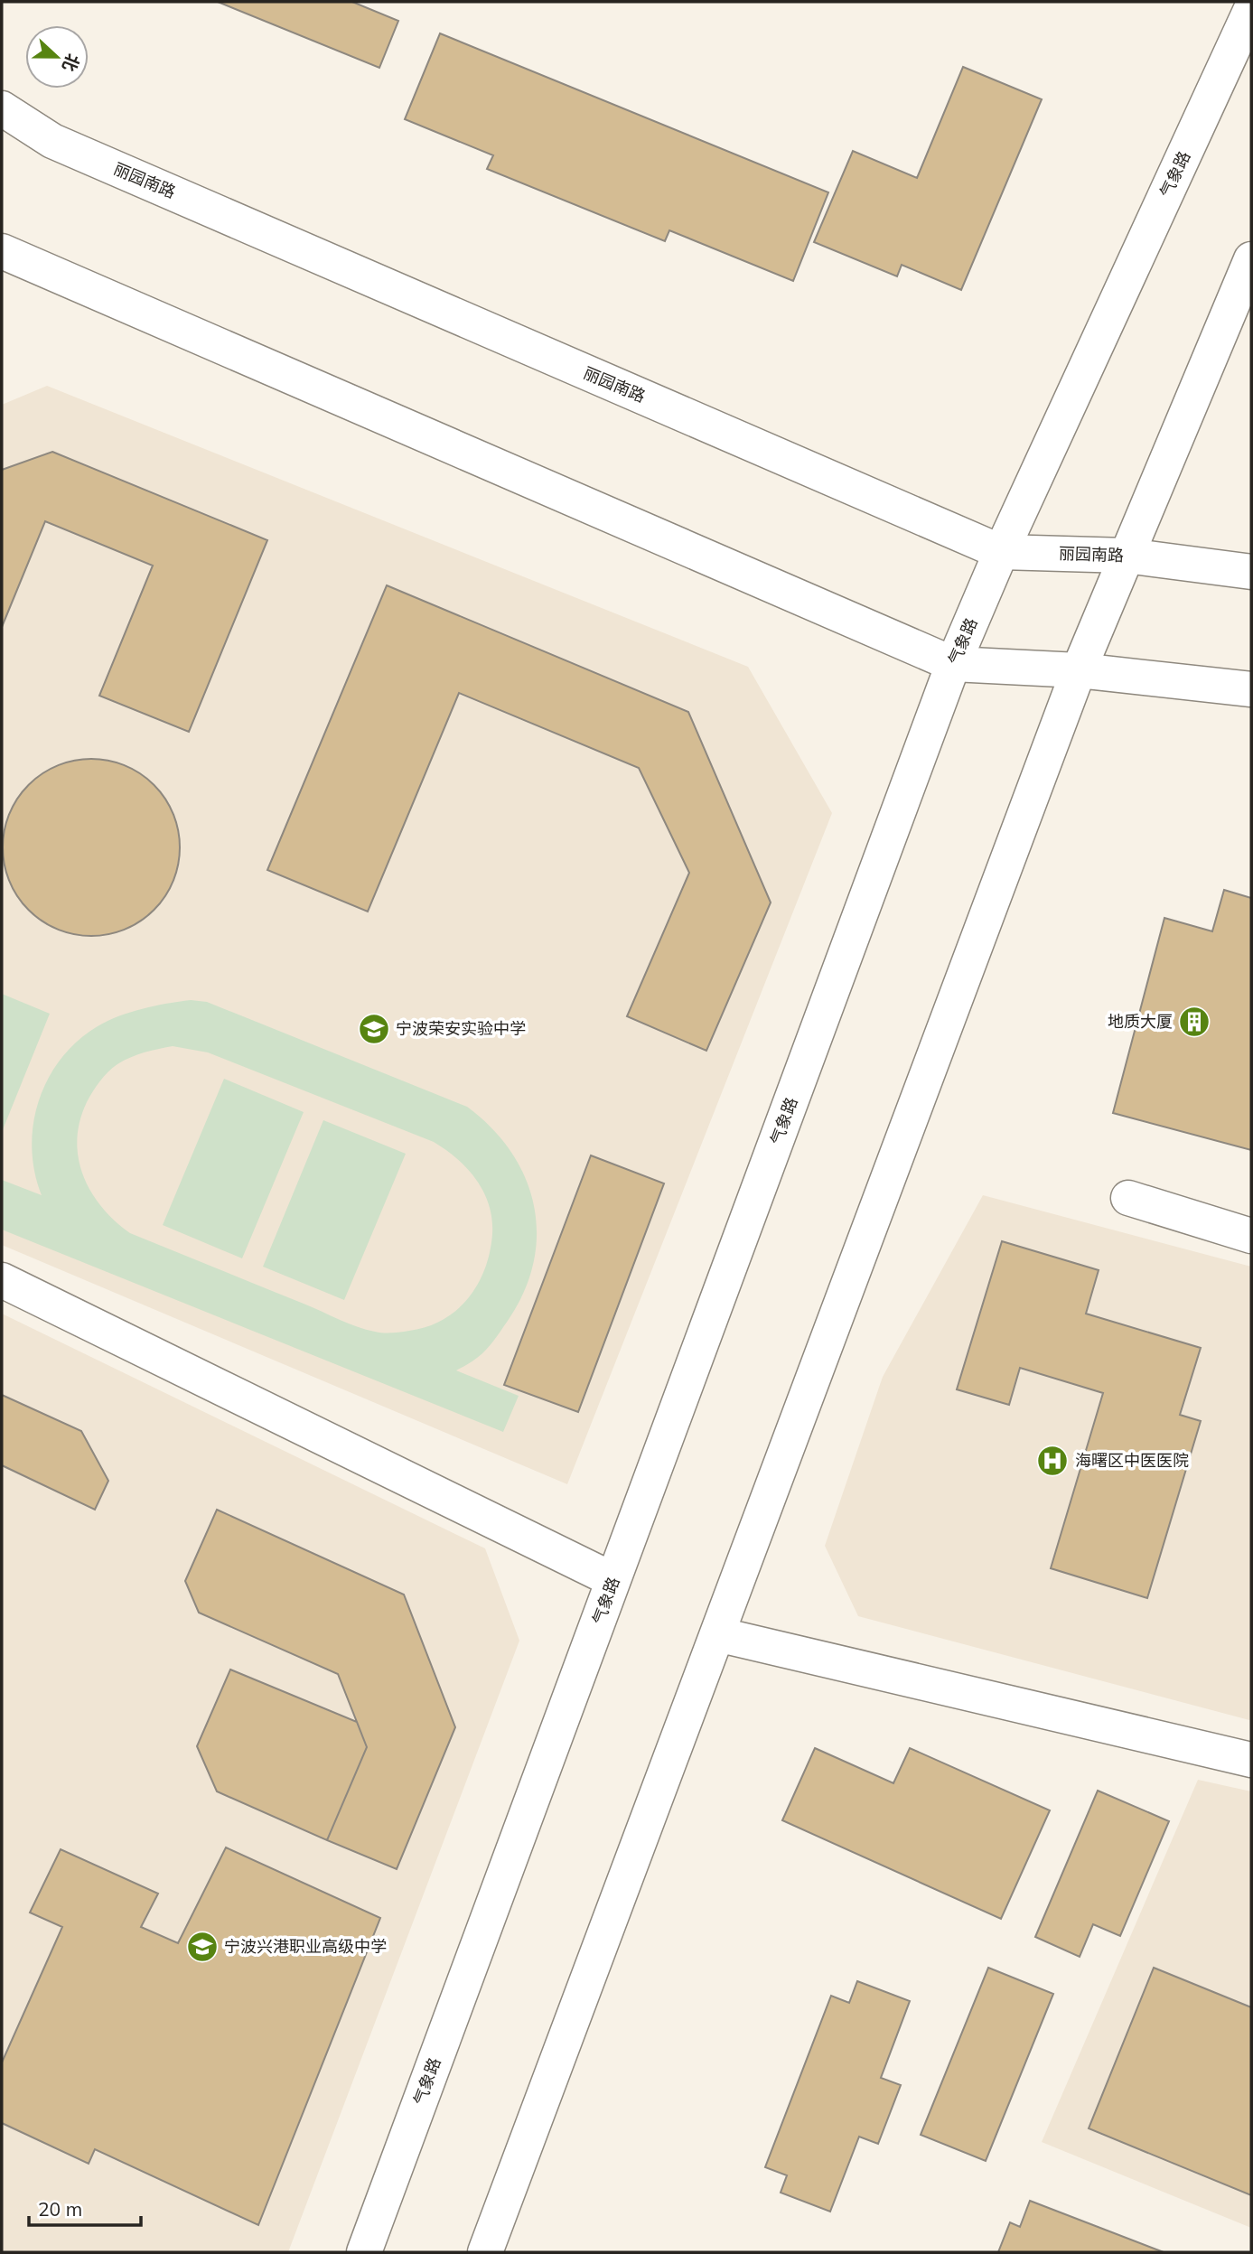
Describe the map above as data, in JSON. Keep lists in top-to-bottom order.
{
  "streets": {
    "street": ["气象路", "丽园南路"]
  },
  "crossings": [
    ["气象路", "丽园南路"]
  ],
  "places": {
    "building": ["地质大厦"],
    "school or university": ["宁波荣安实验中学", "宁波兴港职业高级中学"],
    "hospital": ["海曙区中医医院"]
  },
  "scale_bar": "20 m",
  "north": "right"
}
